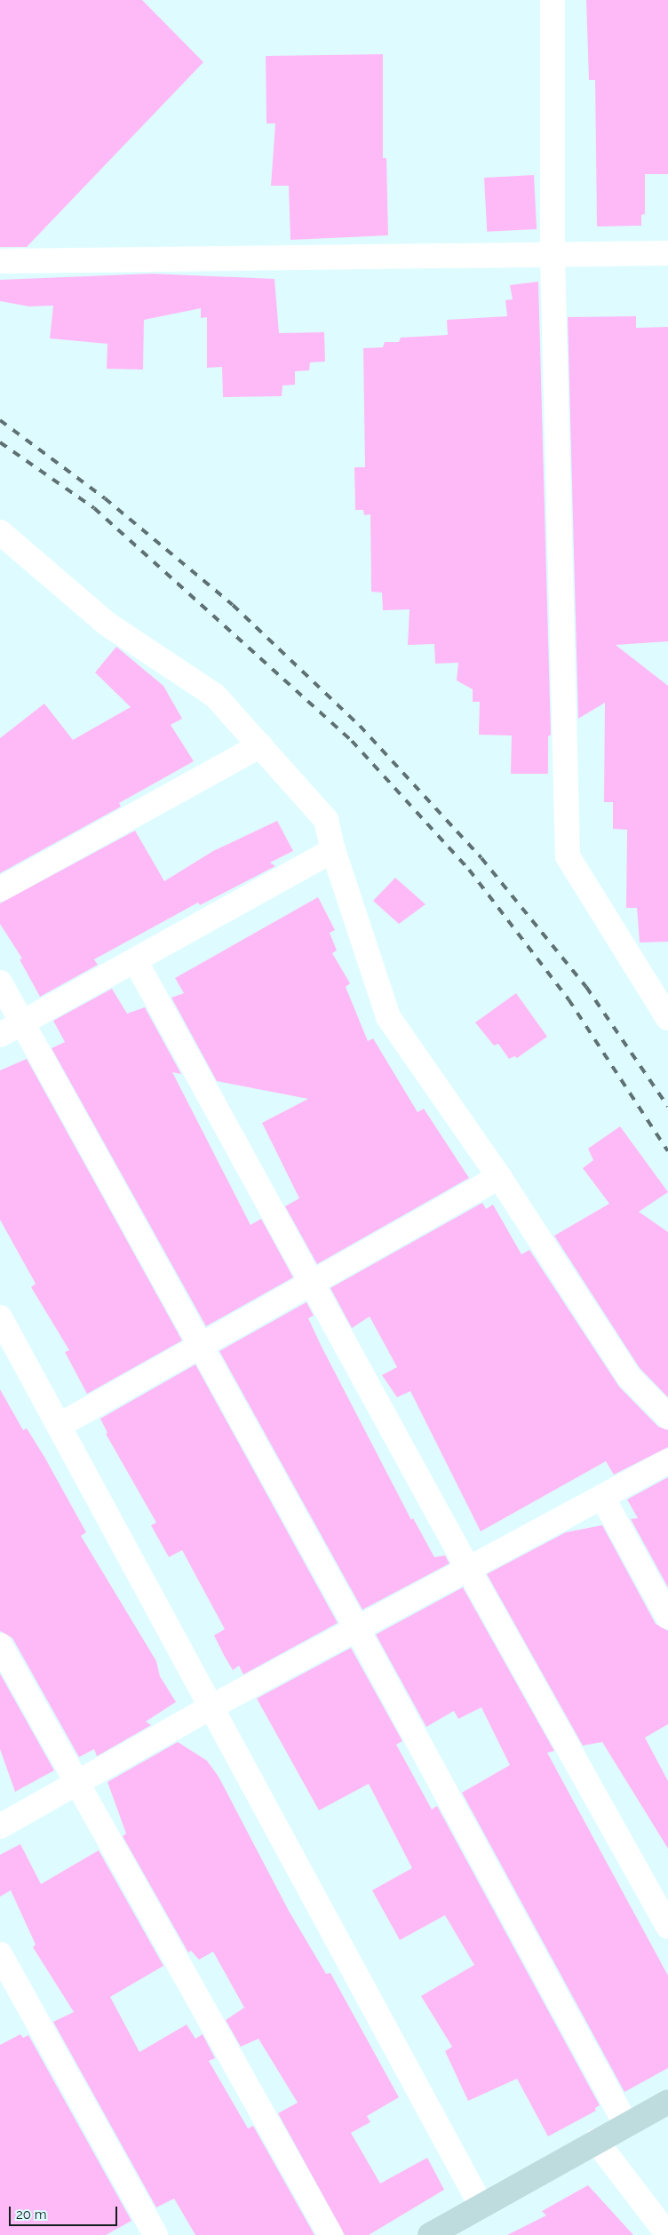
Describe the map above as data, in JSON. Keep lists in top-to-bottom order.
{
  "scale_bar": "20 m"
}
